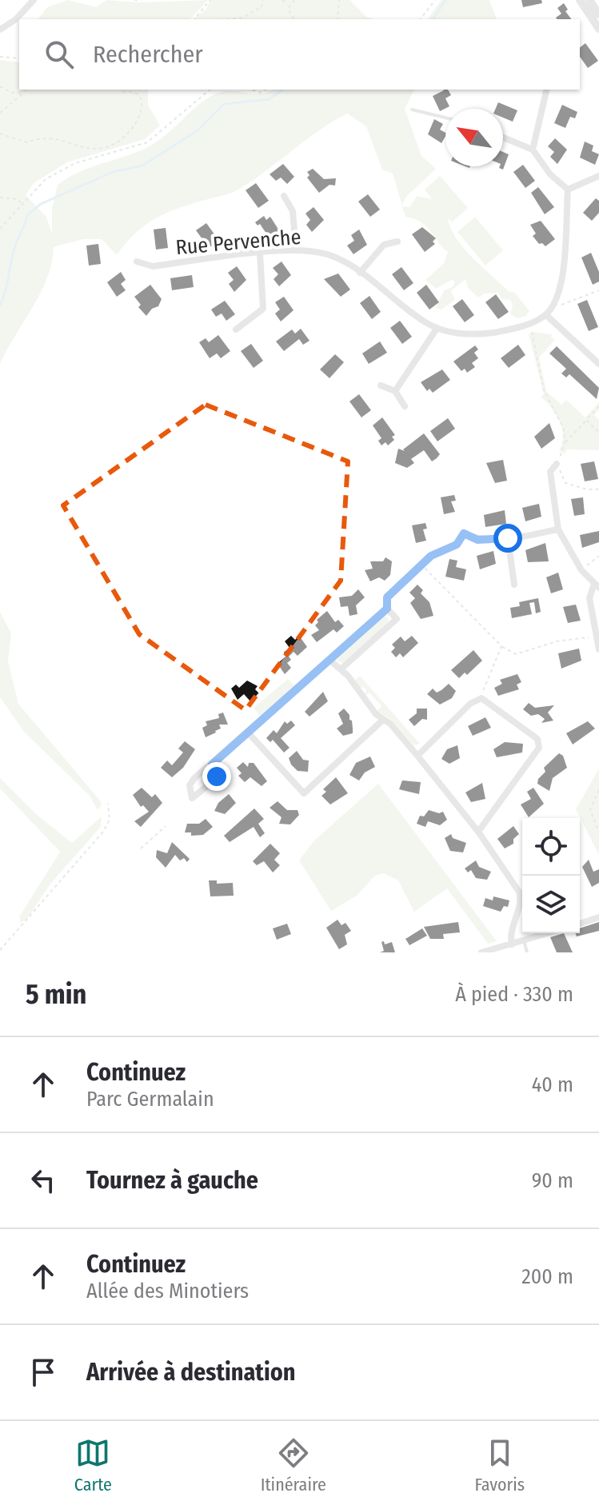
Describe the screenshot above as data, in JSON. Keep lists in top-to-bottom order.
{
  "streets": {
    "street": ["Rue Pervenche"]
  },
  "north": "top left",
  "page": {
    "search": "Rechercher",
    "heading": ["5 min", "À pied · 330 m"],
    "list": [
      ["Continuez", "Parc Germalain", "40 m"],
      ["Tournez à gauche", "90 m"],
      ["Continuez", "Allée des Minotiers", "200 m"],
      "Arrivée à destination"
    ],
    "nav": ["Carte", "Itinéraire", "Favoris"]
  }
}
